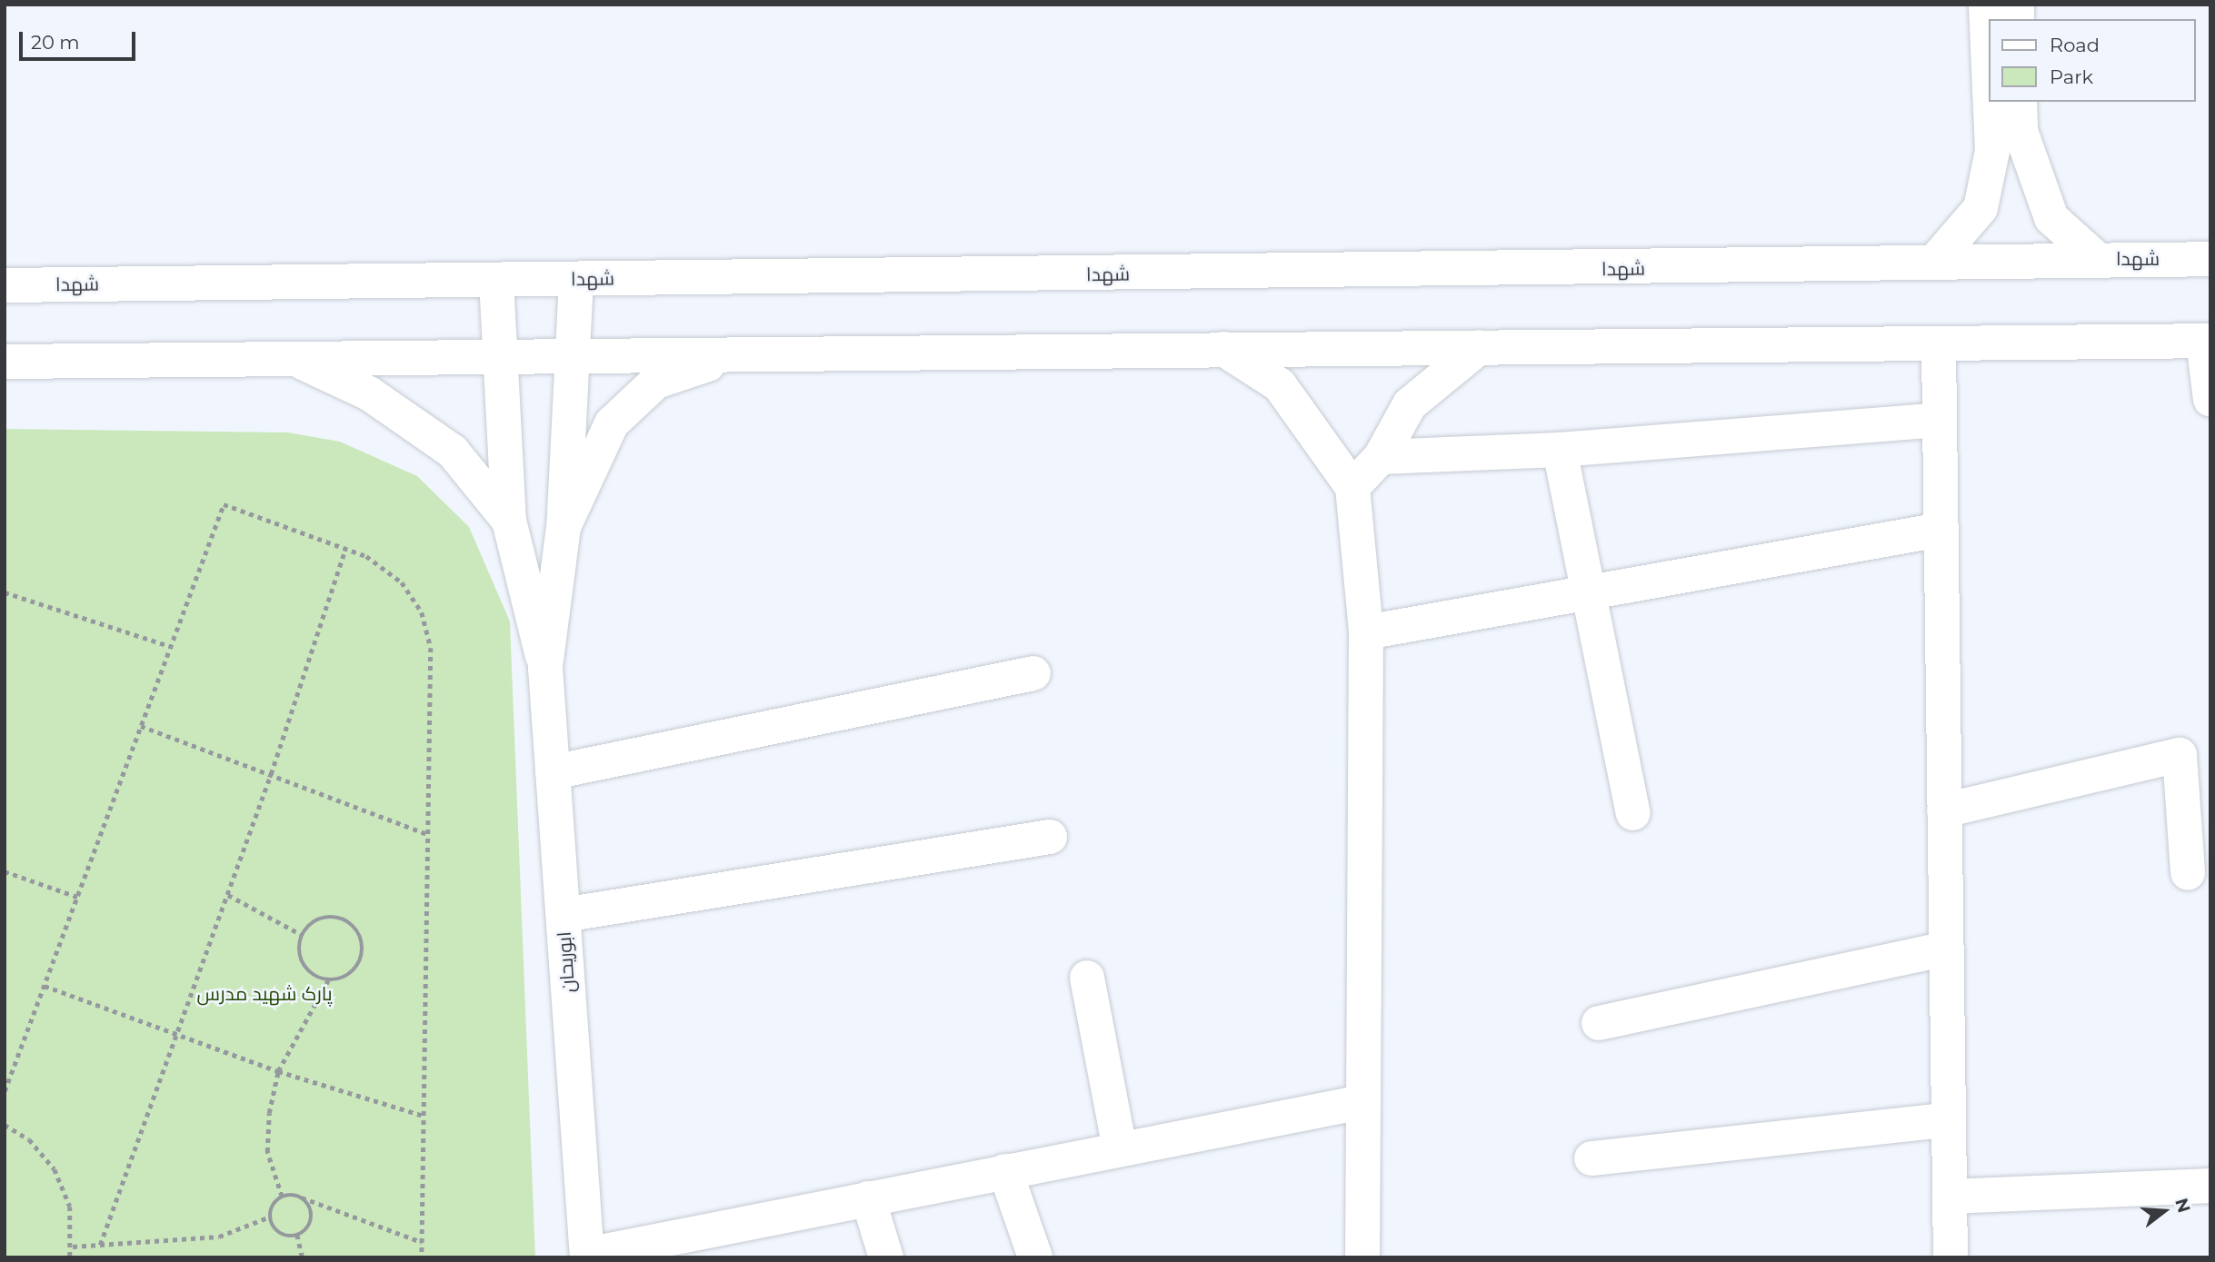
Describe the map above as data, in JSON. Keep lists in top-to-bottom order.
{
  "streets": {
    "street": ["شهدا", "ابوریحان"]
  },
  "parks": ["پارک شهید مدرس"],
  "legend": ["Road", "Park"],
  "scale_bar": "20 m",
  "north": "right"
}
